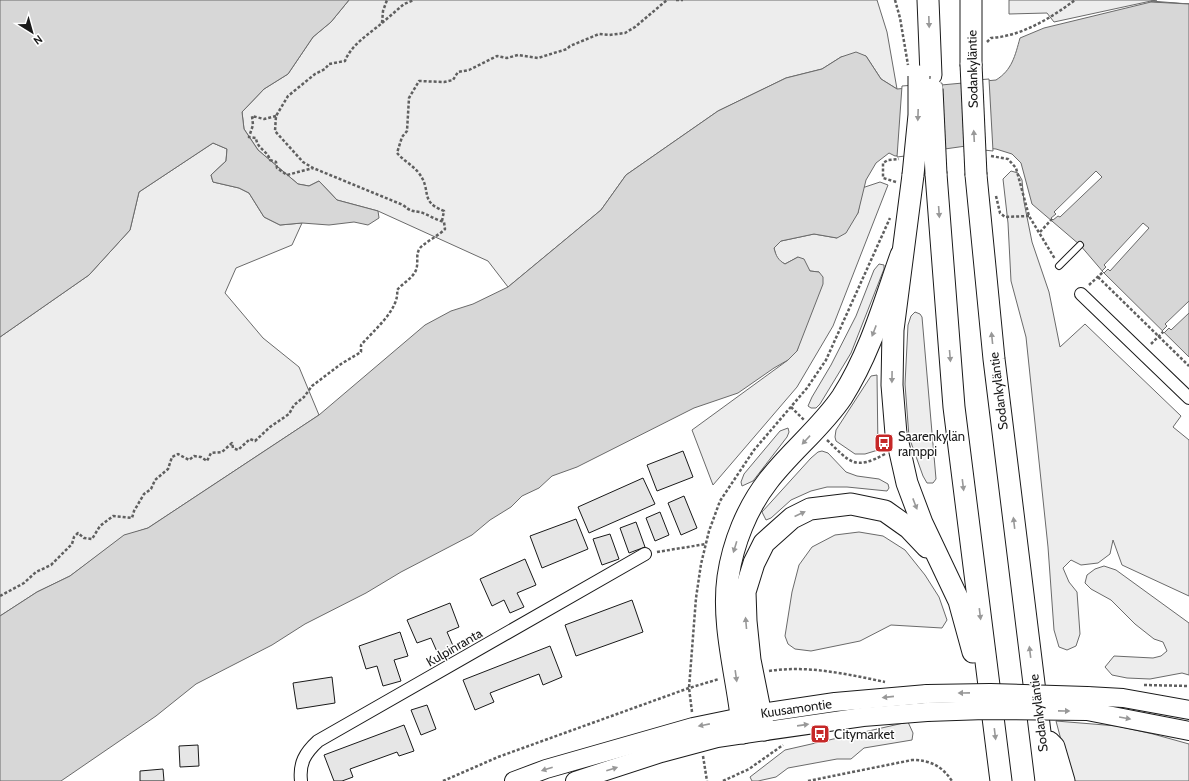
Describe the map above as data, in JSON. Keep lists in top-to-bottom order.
{
  "streets": {
    "highway": ["Sodankyläntie"],
    "main road": ["Kuusamontie"],
    "street": ["Kulpinranta"]
  },
  "places": {
    "bus stop": ["Saarenkylän ramppi", "Citymarket"]
  },
  "north": "bottom right"
}
